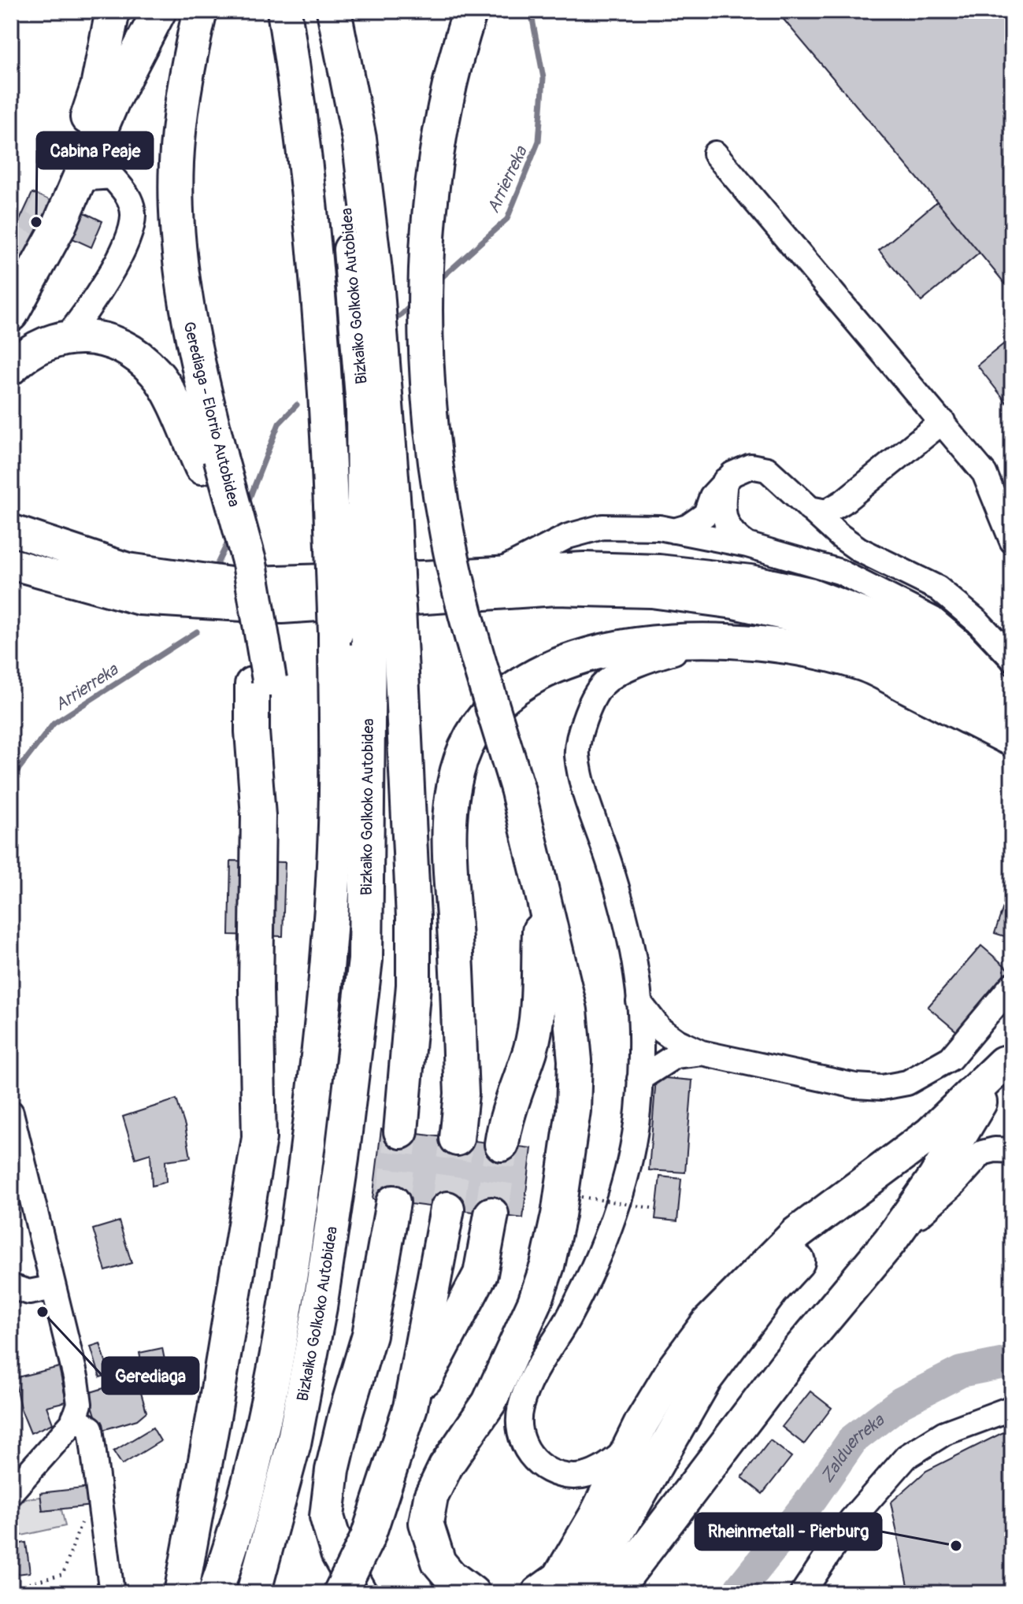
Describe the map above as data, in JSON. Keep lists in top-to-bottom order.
{
  "streets": {
    "highway": ["Bizkaiko Golkoko Autobidea", "Gerediaga - Elorrio Autobidea"]
  },
  "water": ["Arrierreka", "Zalduerreka"],
  "places": ["Cabina Peaje", "Gerediaga", "Rheinmetall - Pierburg"]
}
